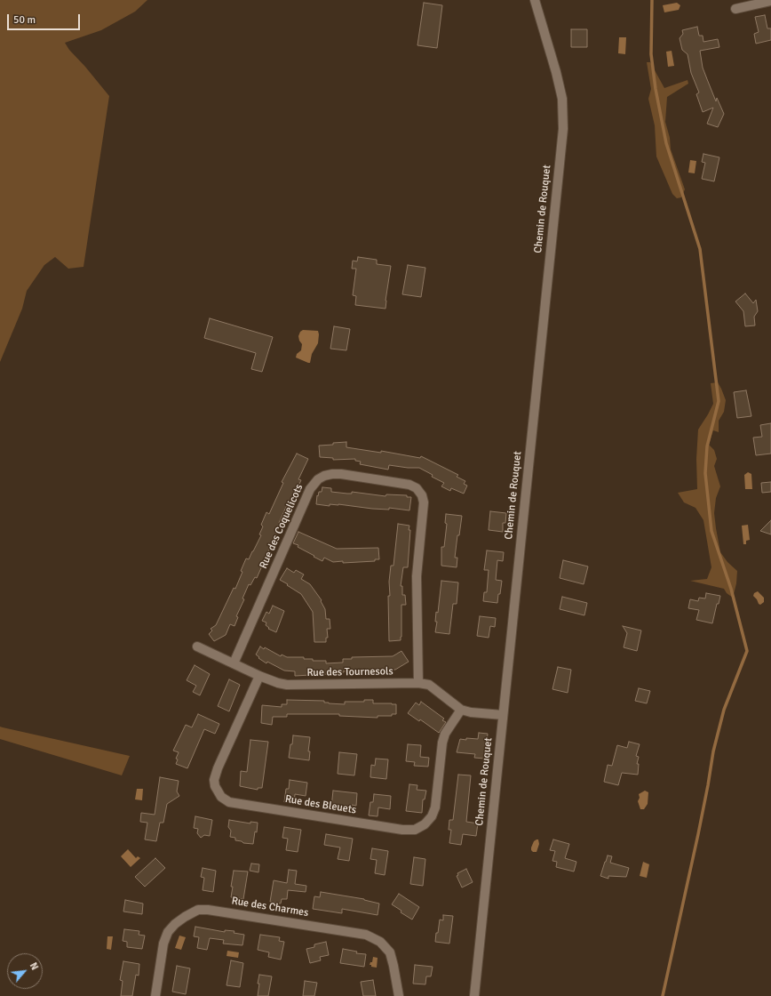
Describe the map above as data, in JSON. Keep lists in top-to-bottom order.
{
  "streets": {
    "street": [
      "Chemin de Rouquet",
      "Rue des Coquelicots",
      "Rue des Tournesols",
      "Rue des Bleuets",
      "Rue des Charmes"
    ]
  },
  "crossings": [
    ["Chemin de Rouquet", "Rue des Tournesols"],
    ["Rue des Coquelicots", "Rue des Tournesols"],
    ["Rue des Tournesols", "Rue des Bleuets"]
  ],
  "scale_bar": "50 m",
  "north": "top right"
}
